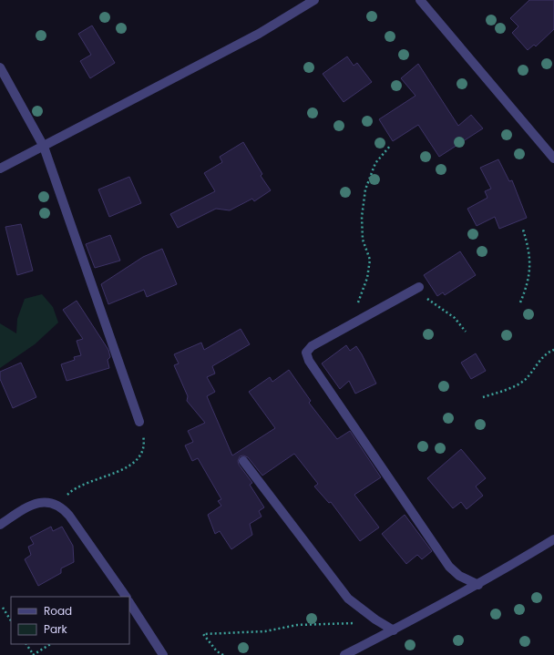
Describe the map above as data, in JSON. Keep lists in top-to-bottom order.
{
  "legend": ["Road", "Park"]
}
